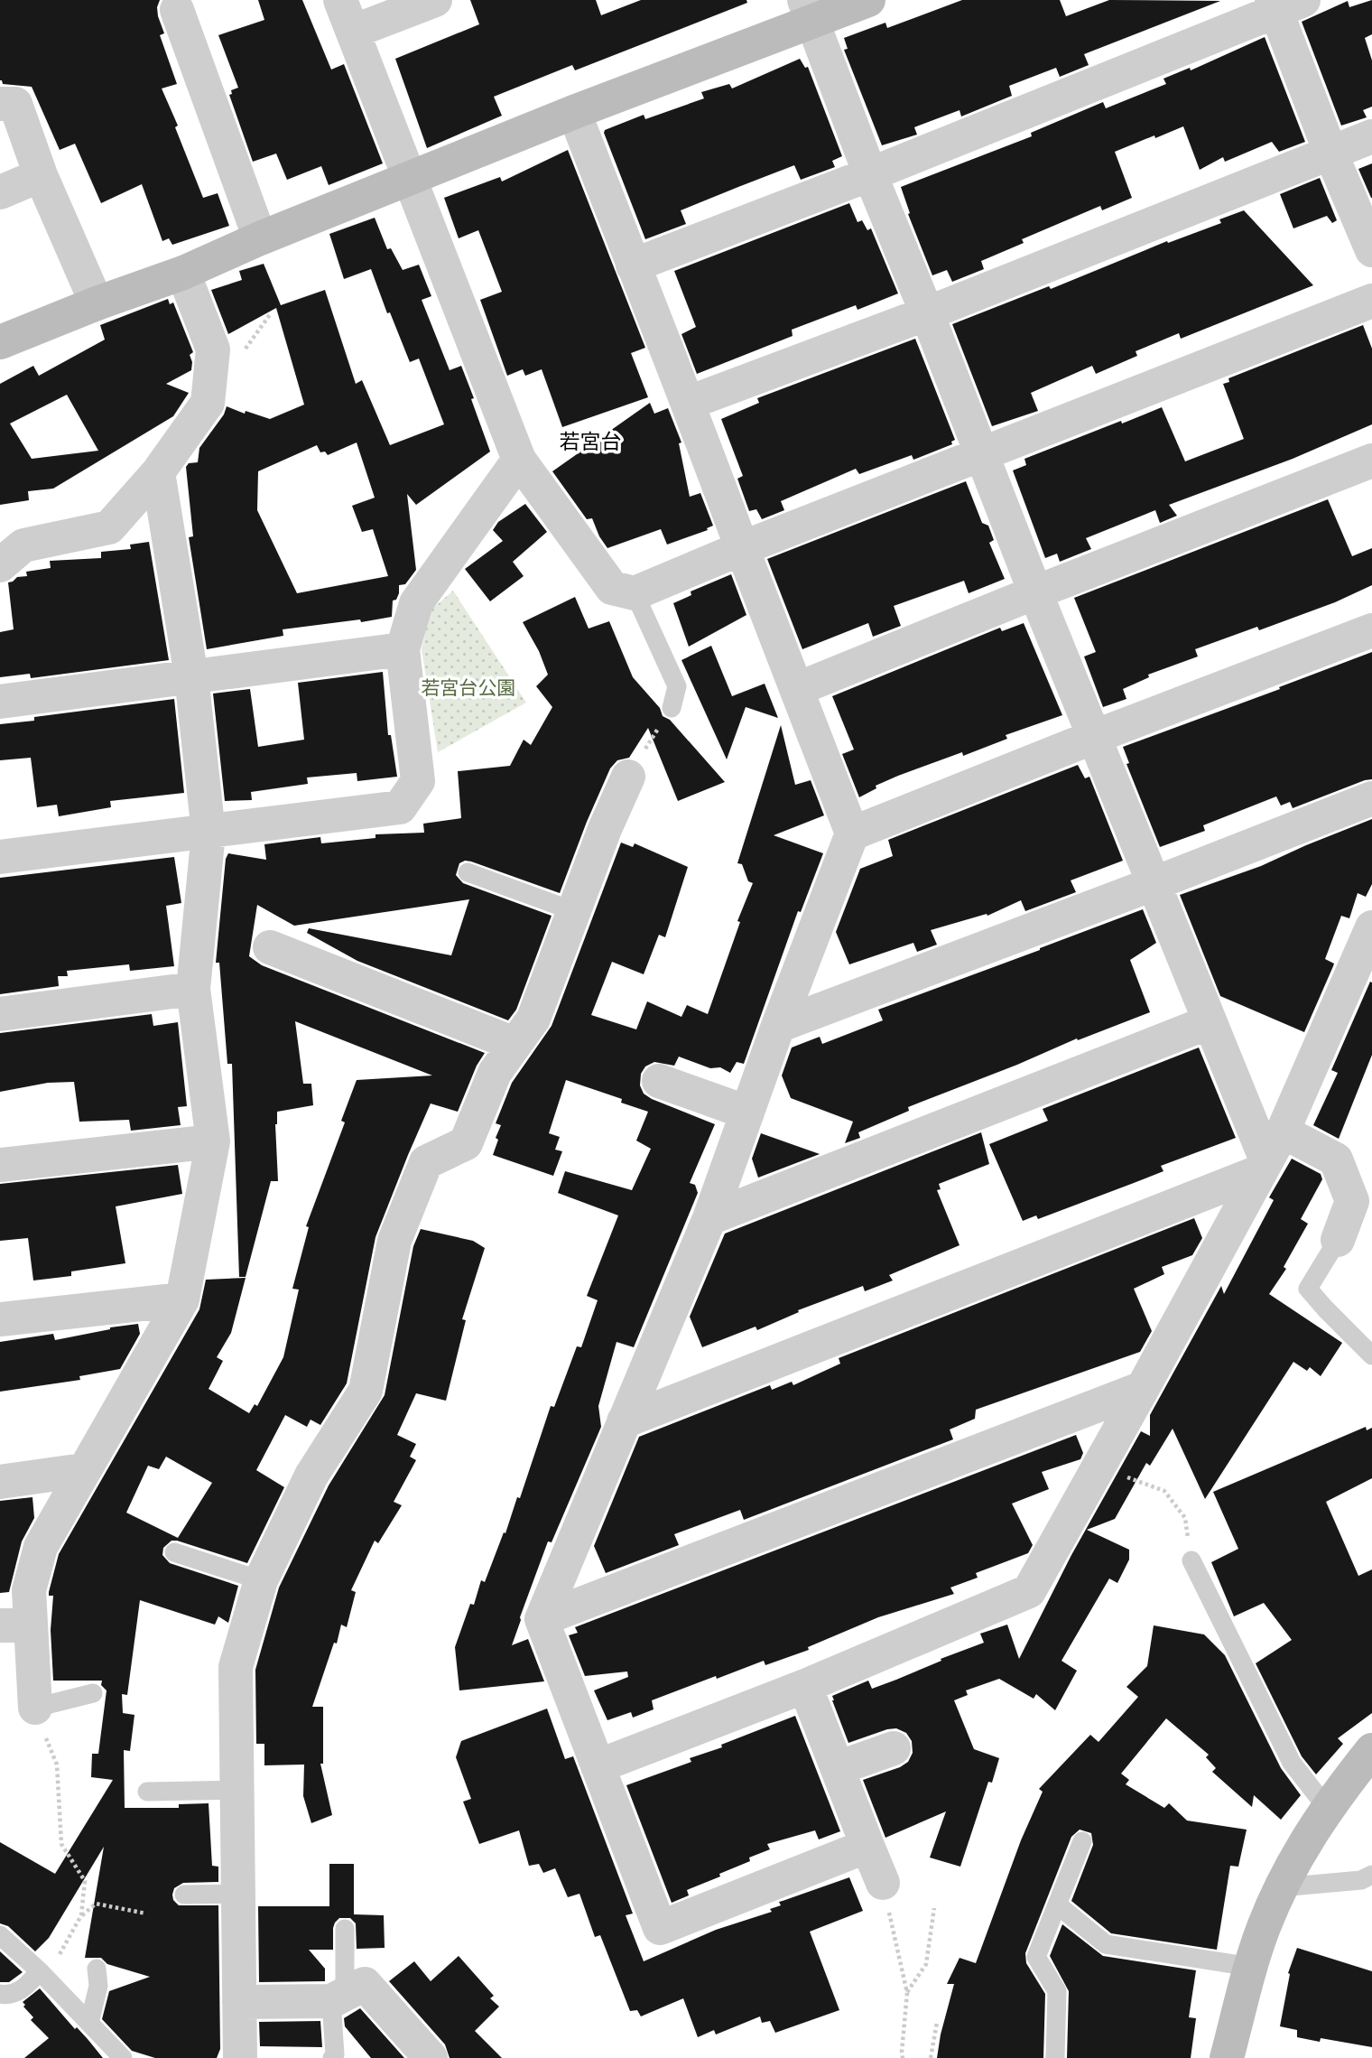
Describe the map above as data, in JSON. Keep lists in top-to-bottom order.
{
  "districts": ["若宮台"],
  "parks": ["若宮台公園"]
}
